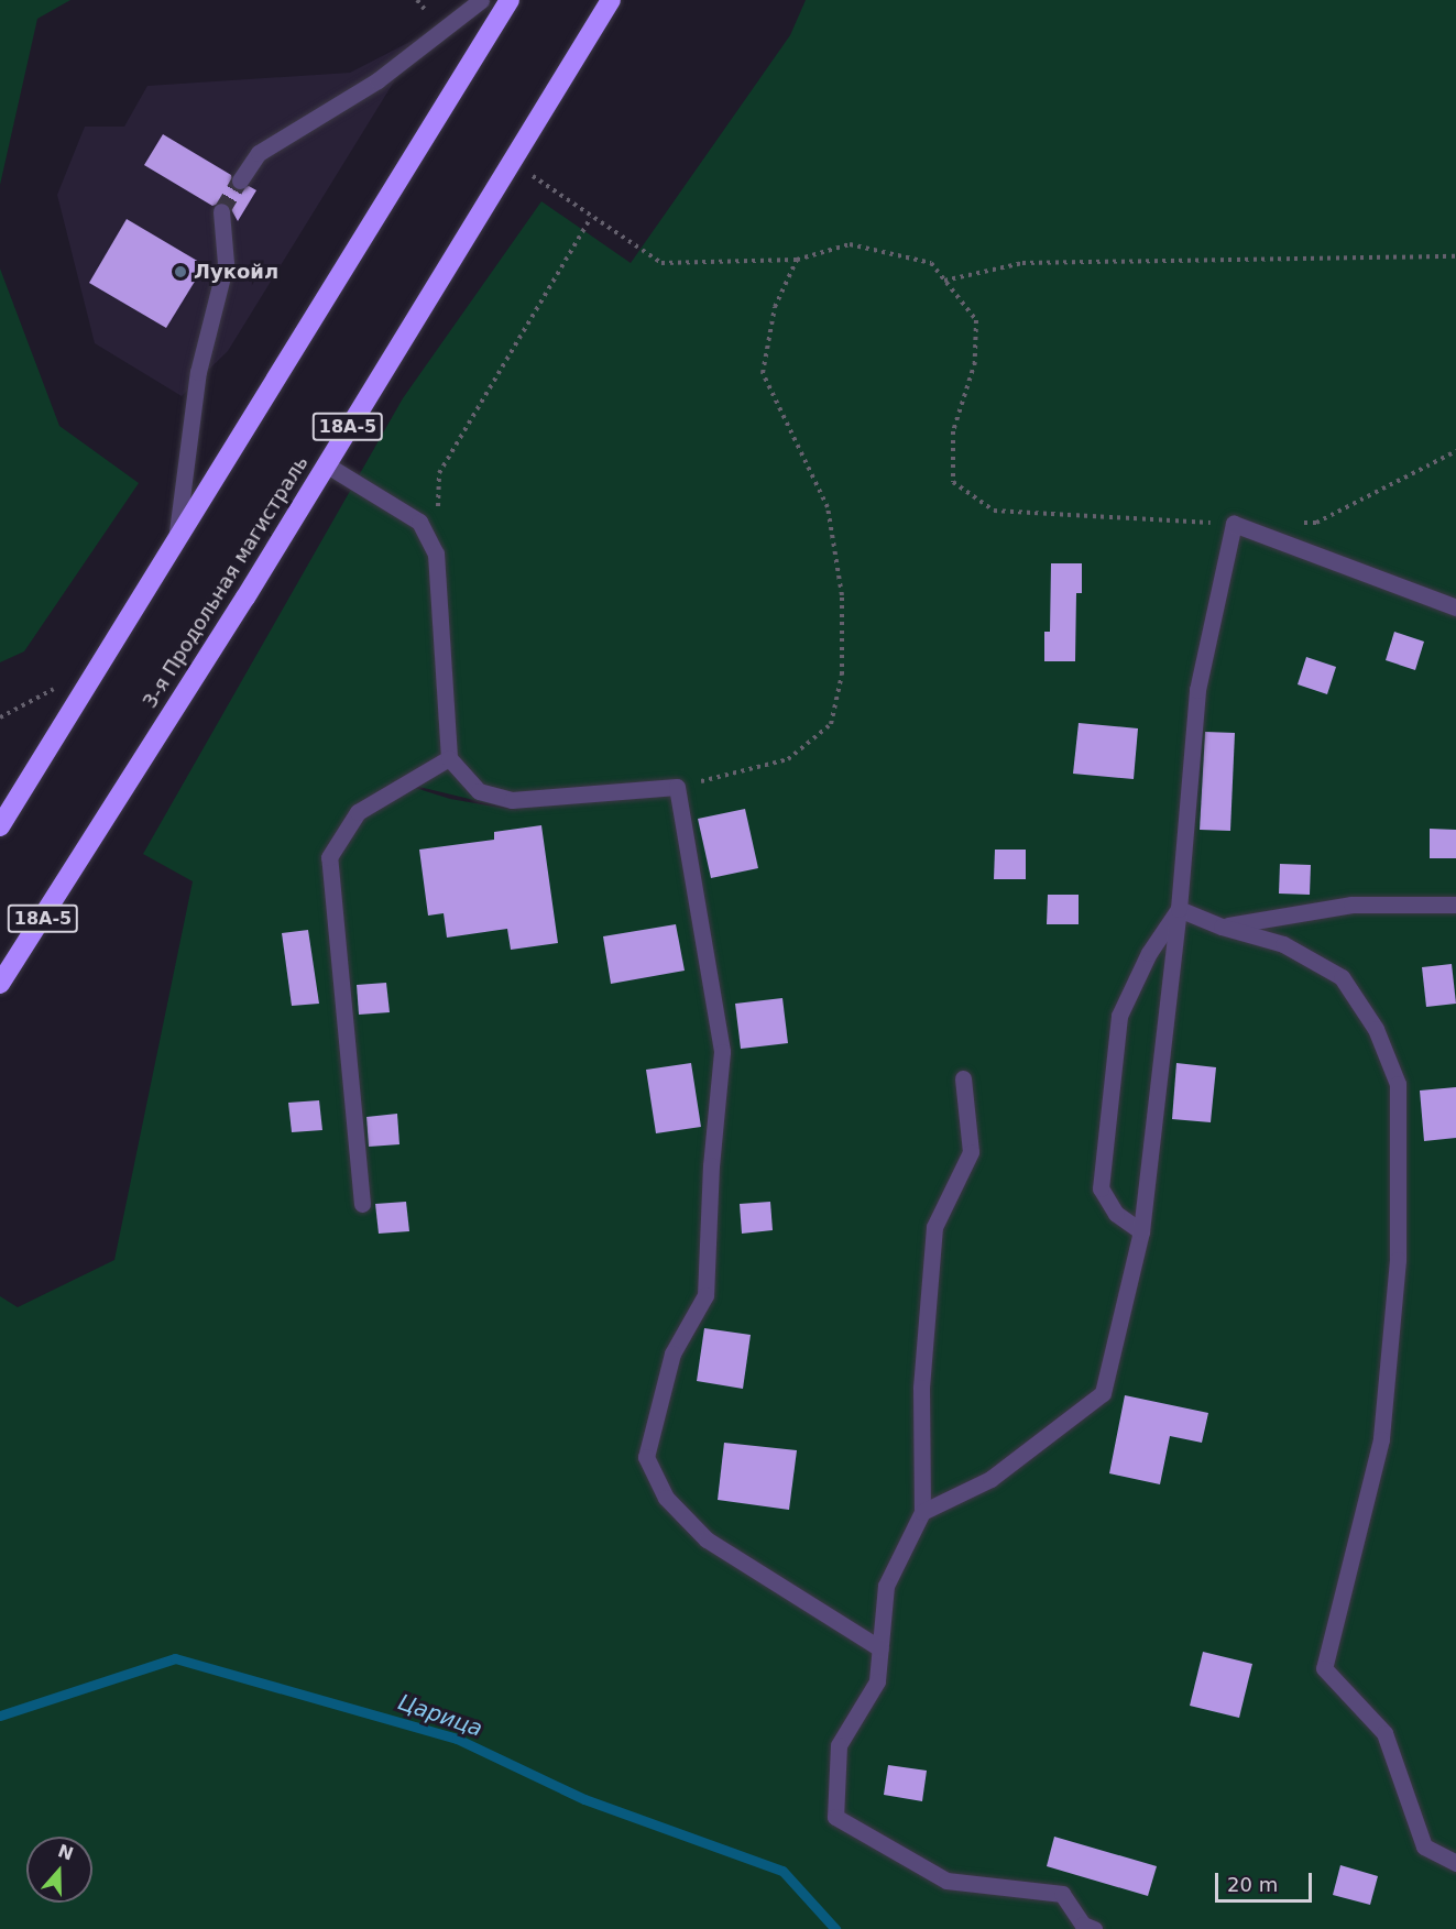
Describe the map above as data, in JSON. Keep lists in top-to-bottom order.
{
  "streets": {
    "highway": ["18А-5", "3-я Продольная магистраль"]
  },
  "water": ["Царица"],
  "places": ["Лукойл"],
  "scale_bar": "20 m",
  "north": "top"
}
